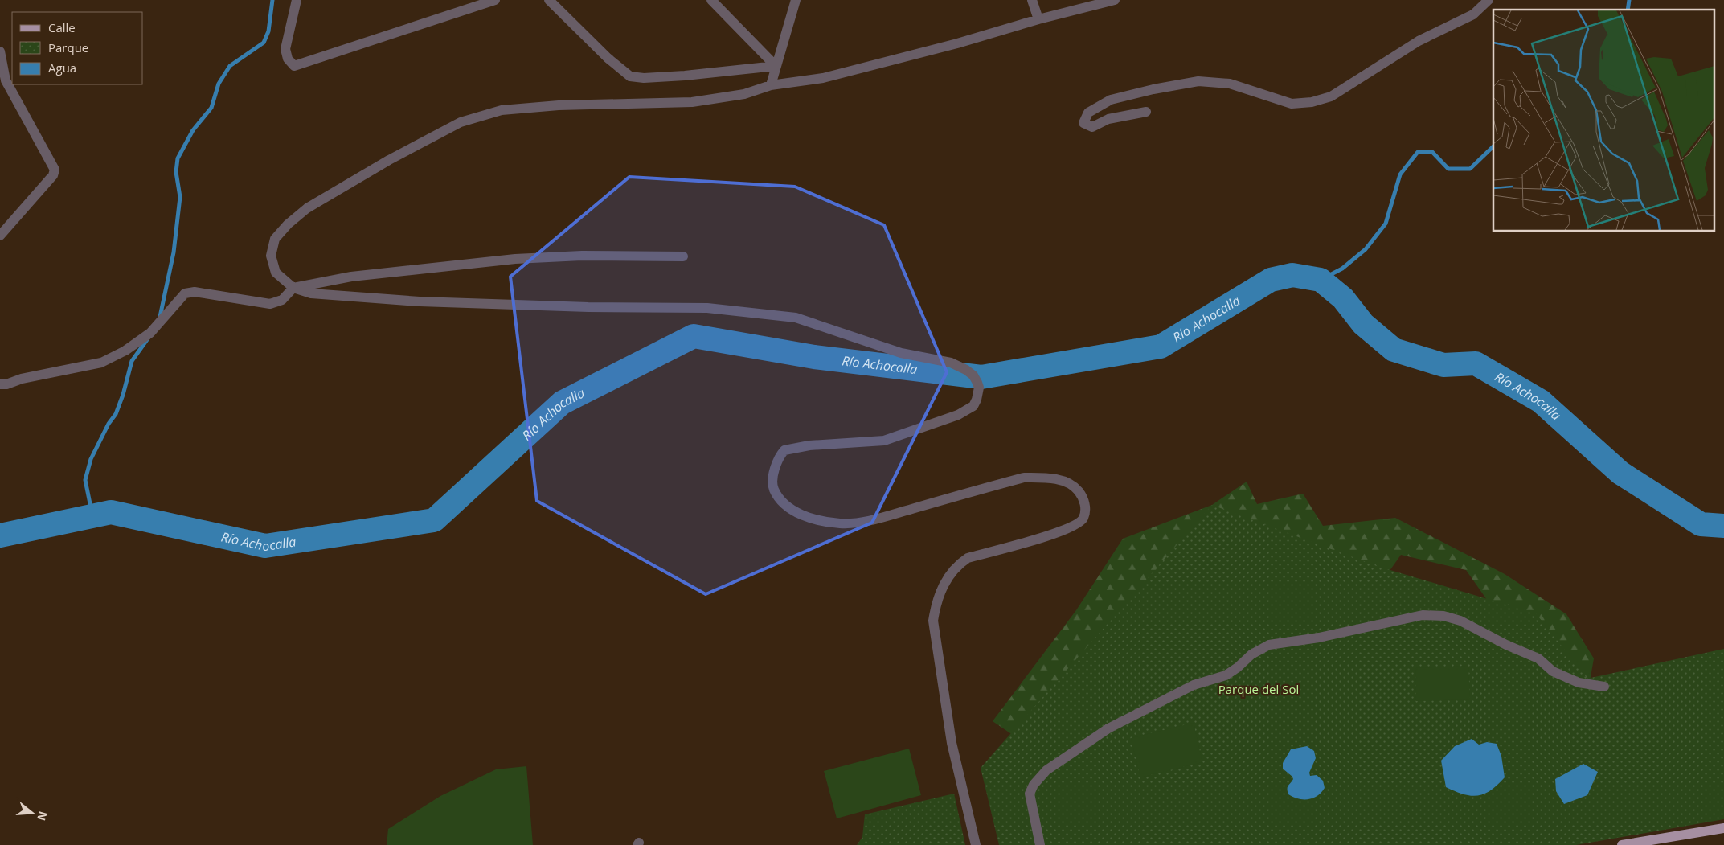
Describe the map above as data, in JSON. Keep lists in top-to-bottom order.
{
  "water": ["Río Achocalla"],
  "parks": ["Parque del Sol"],
  "legend": ["Calle", "Parque", "Agua"],
  "north": "right"
}
